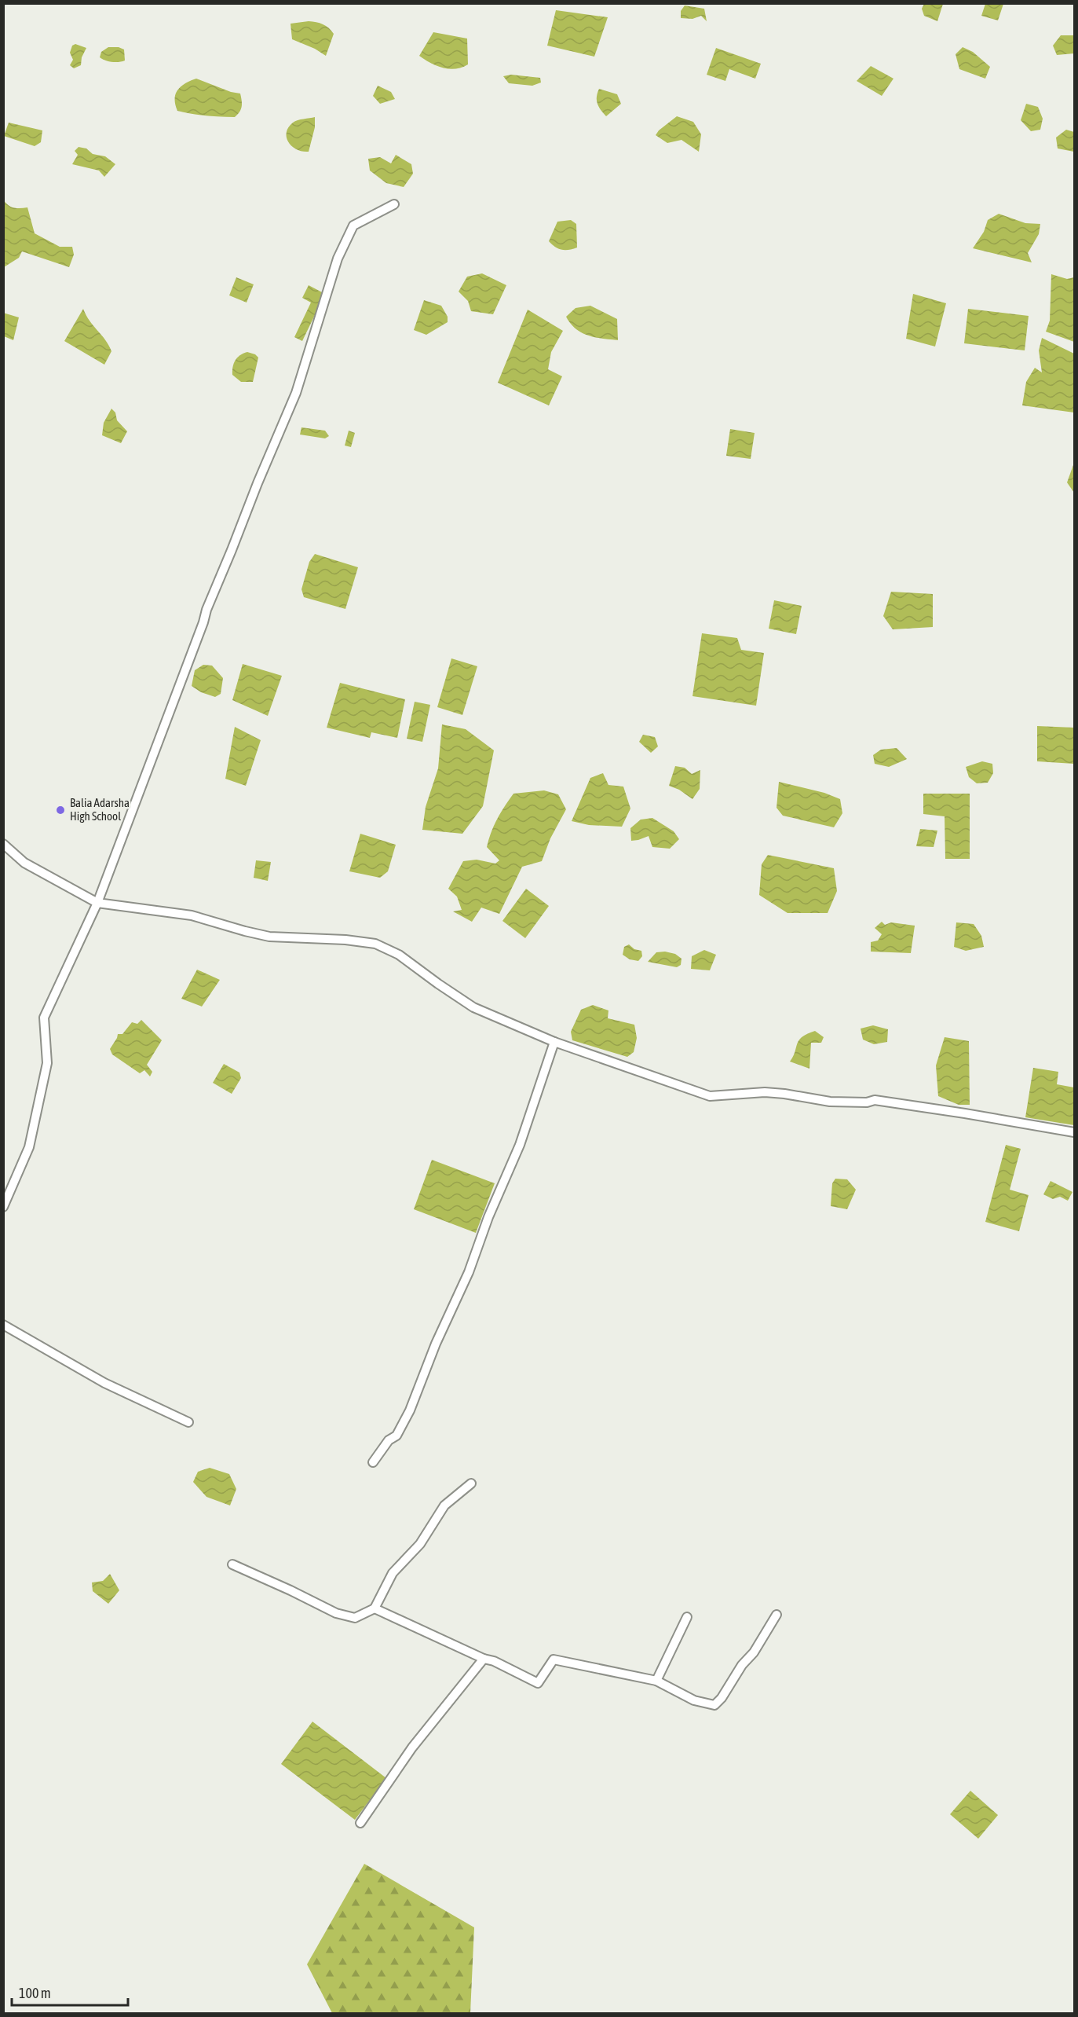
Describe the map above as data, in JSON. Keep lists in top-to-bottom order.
{
  "places": ["Balia Adarsha High School"],
  "scale_bar": "100 m"
}
